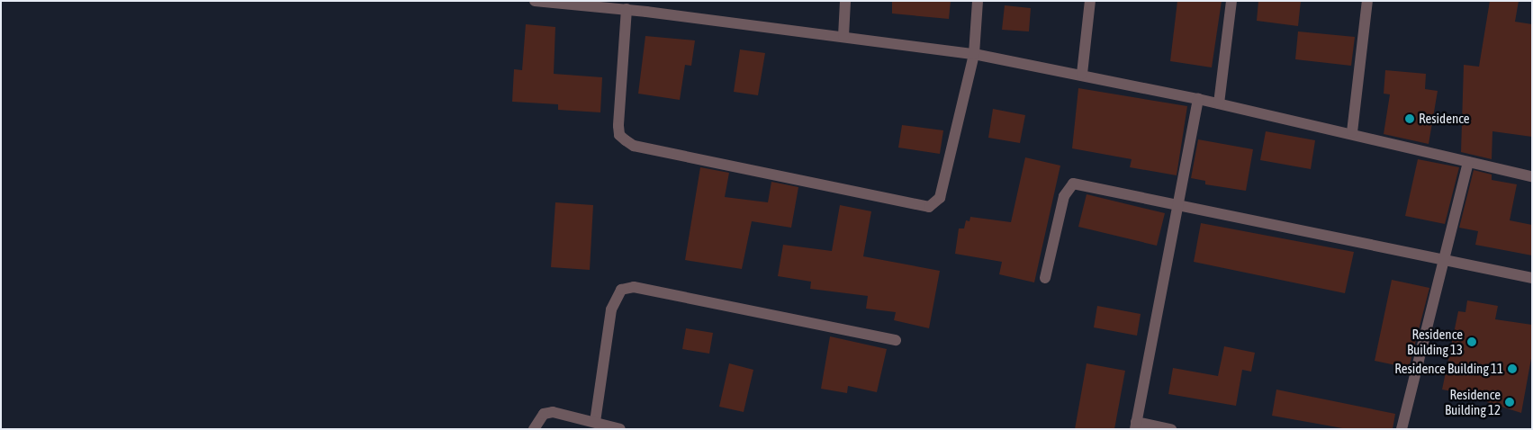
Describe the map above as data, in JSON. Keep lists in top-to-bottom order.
{
  "places": [
    "Residence",
    "Residence Building 13",
    "Residence Building 11",
    "Residence Building 12"
  ]
}
